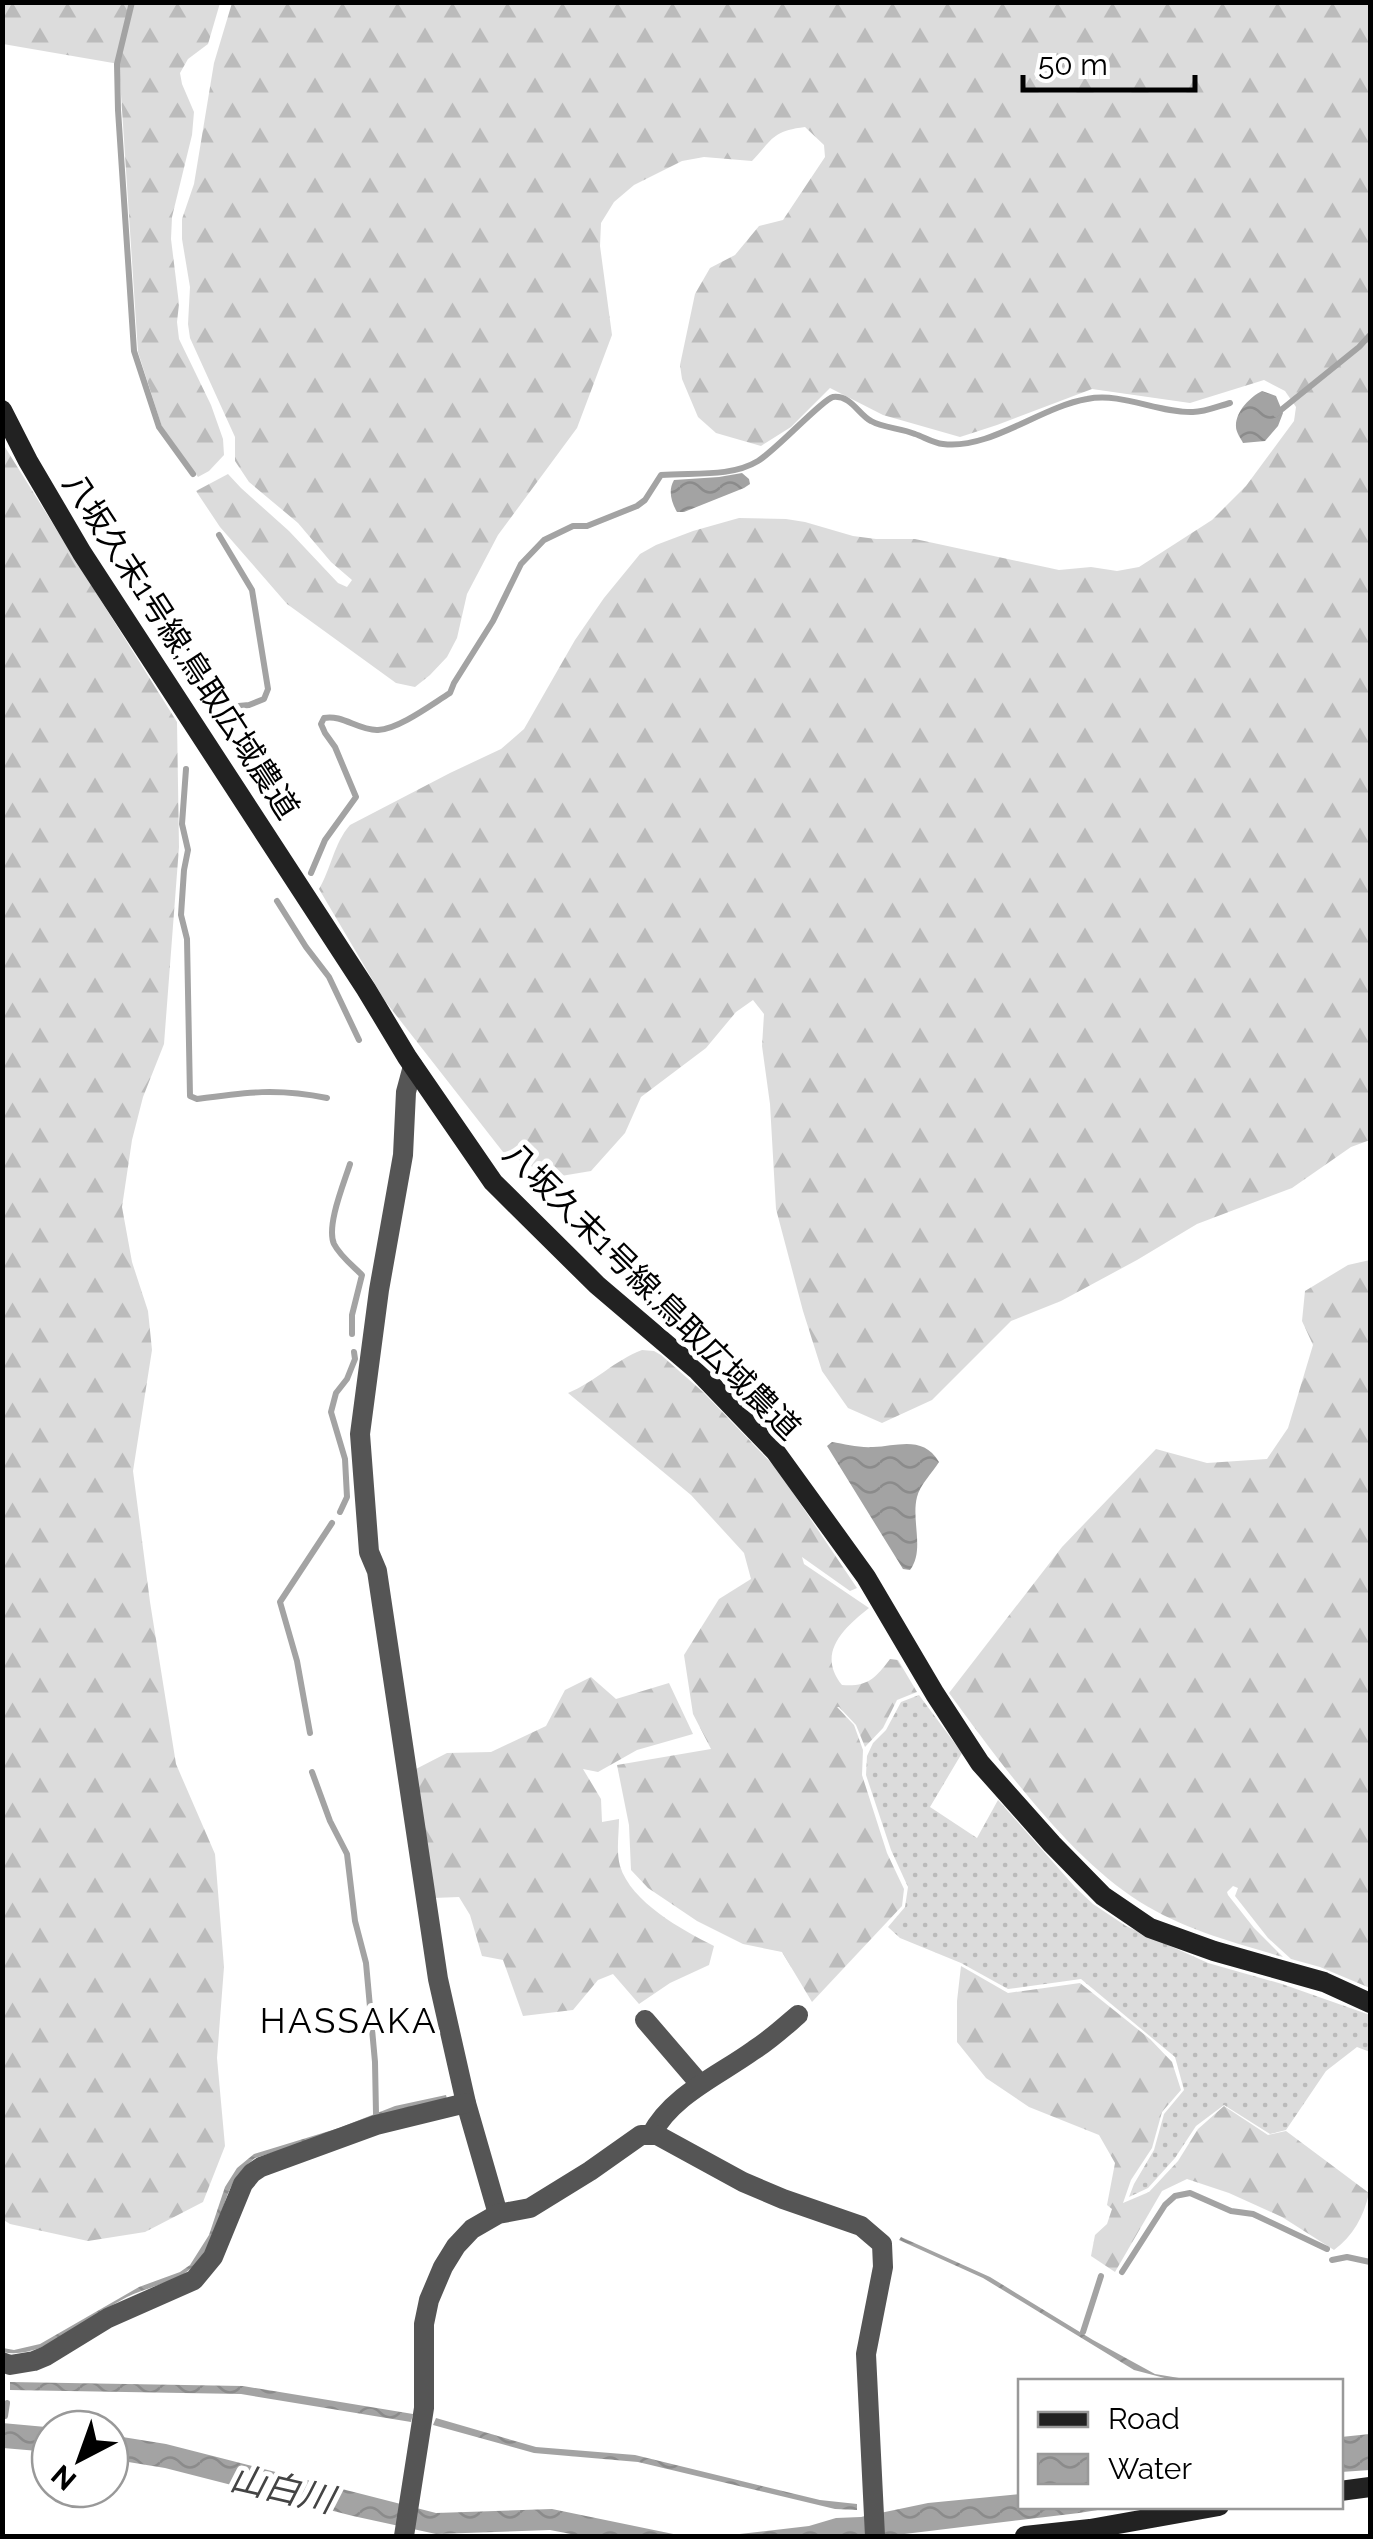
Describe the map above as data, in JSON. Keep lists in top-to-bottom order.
{
  "streets": {
    "street": ["八坂久末1号線;鳥取広域農道"]
  },
  "districts": ["HASSAKA"],
  "water": ["山白川"],
  "legend": ["Road", "Water"],
  "scale_bar": "50 m",
  "north": "bottom left"
}
